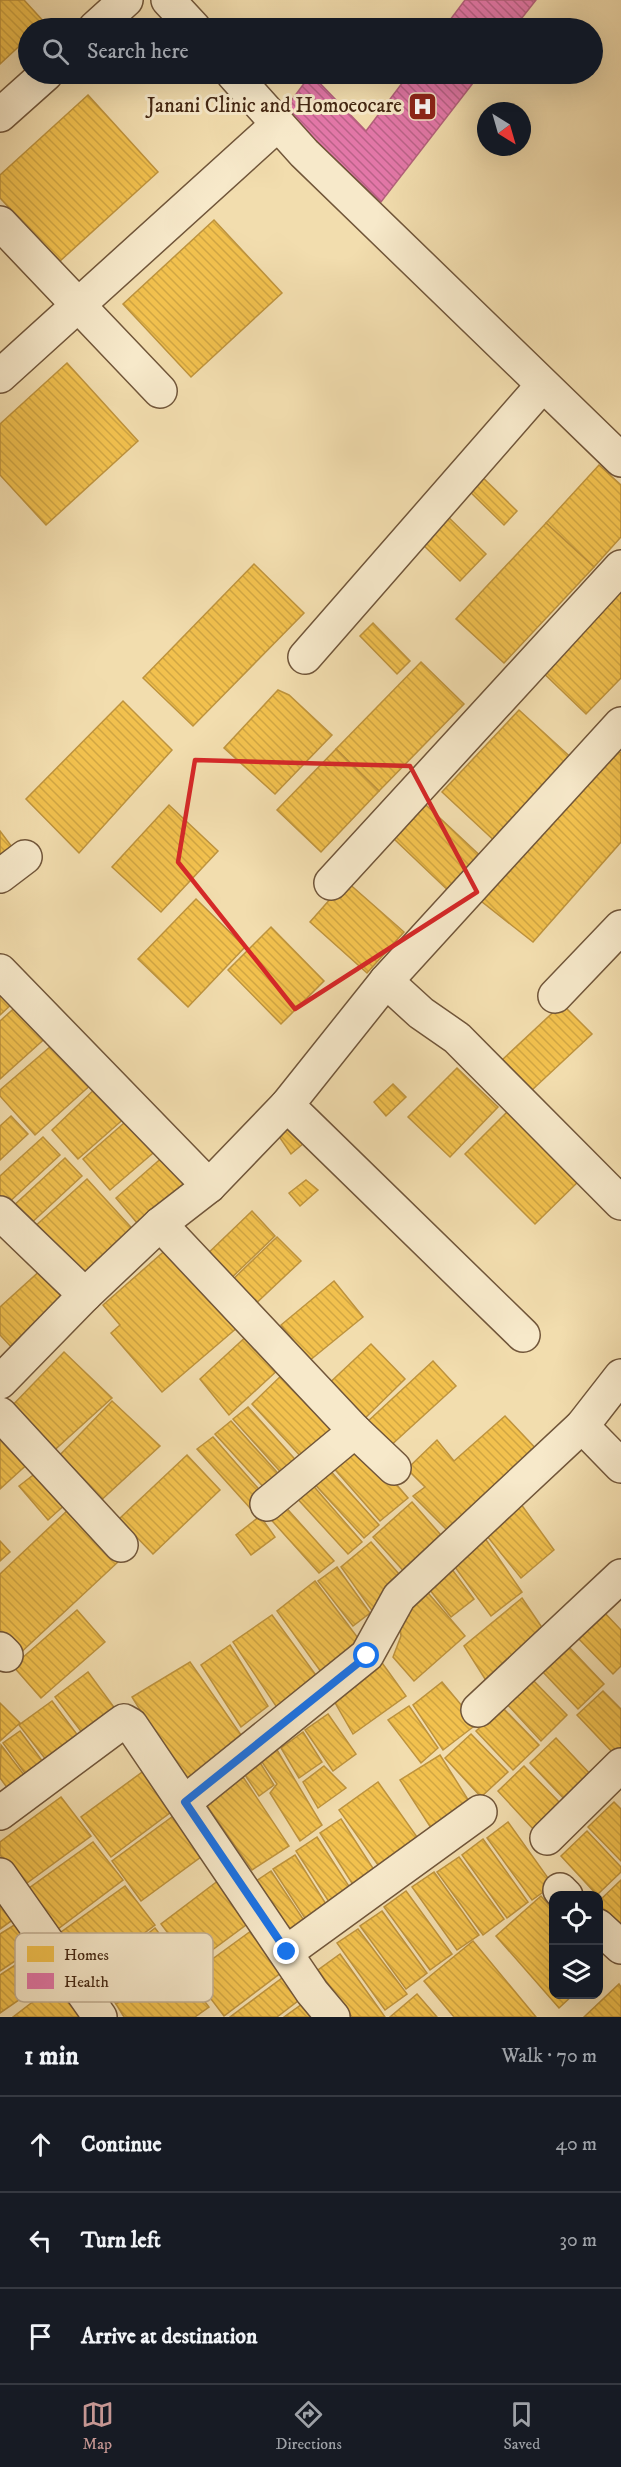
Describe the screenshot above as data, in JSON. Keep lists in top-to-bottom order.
{
  "places": {
    "hospital": ["Janani Clinic and Homoeocare"]
  },
  "legend": ["Homes", "Health"],
  "north": "bottom right",
  "page": {
    "search": "Search here",
    "heading": ["1 min", "Walk · 70 m"],
    "list": [
      ["Continue", "40 m"],
      ["Turn left", "30 m"],
      "Arrive at destination"
    ],
    "nav": ["Map", "Directions", "Saved"]
  }
}
